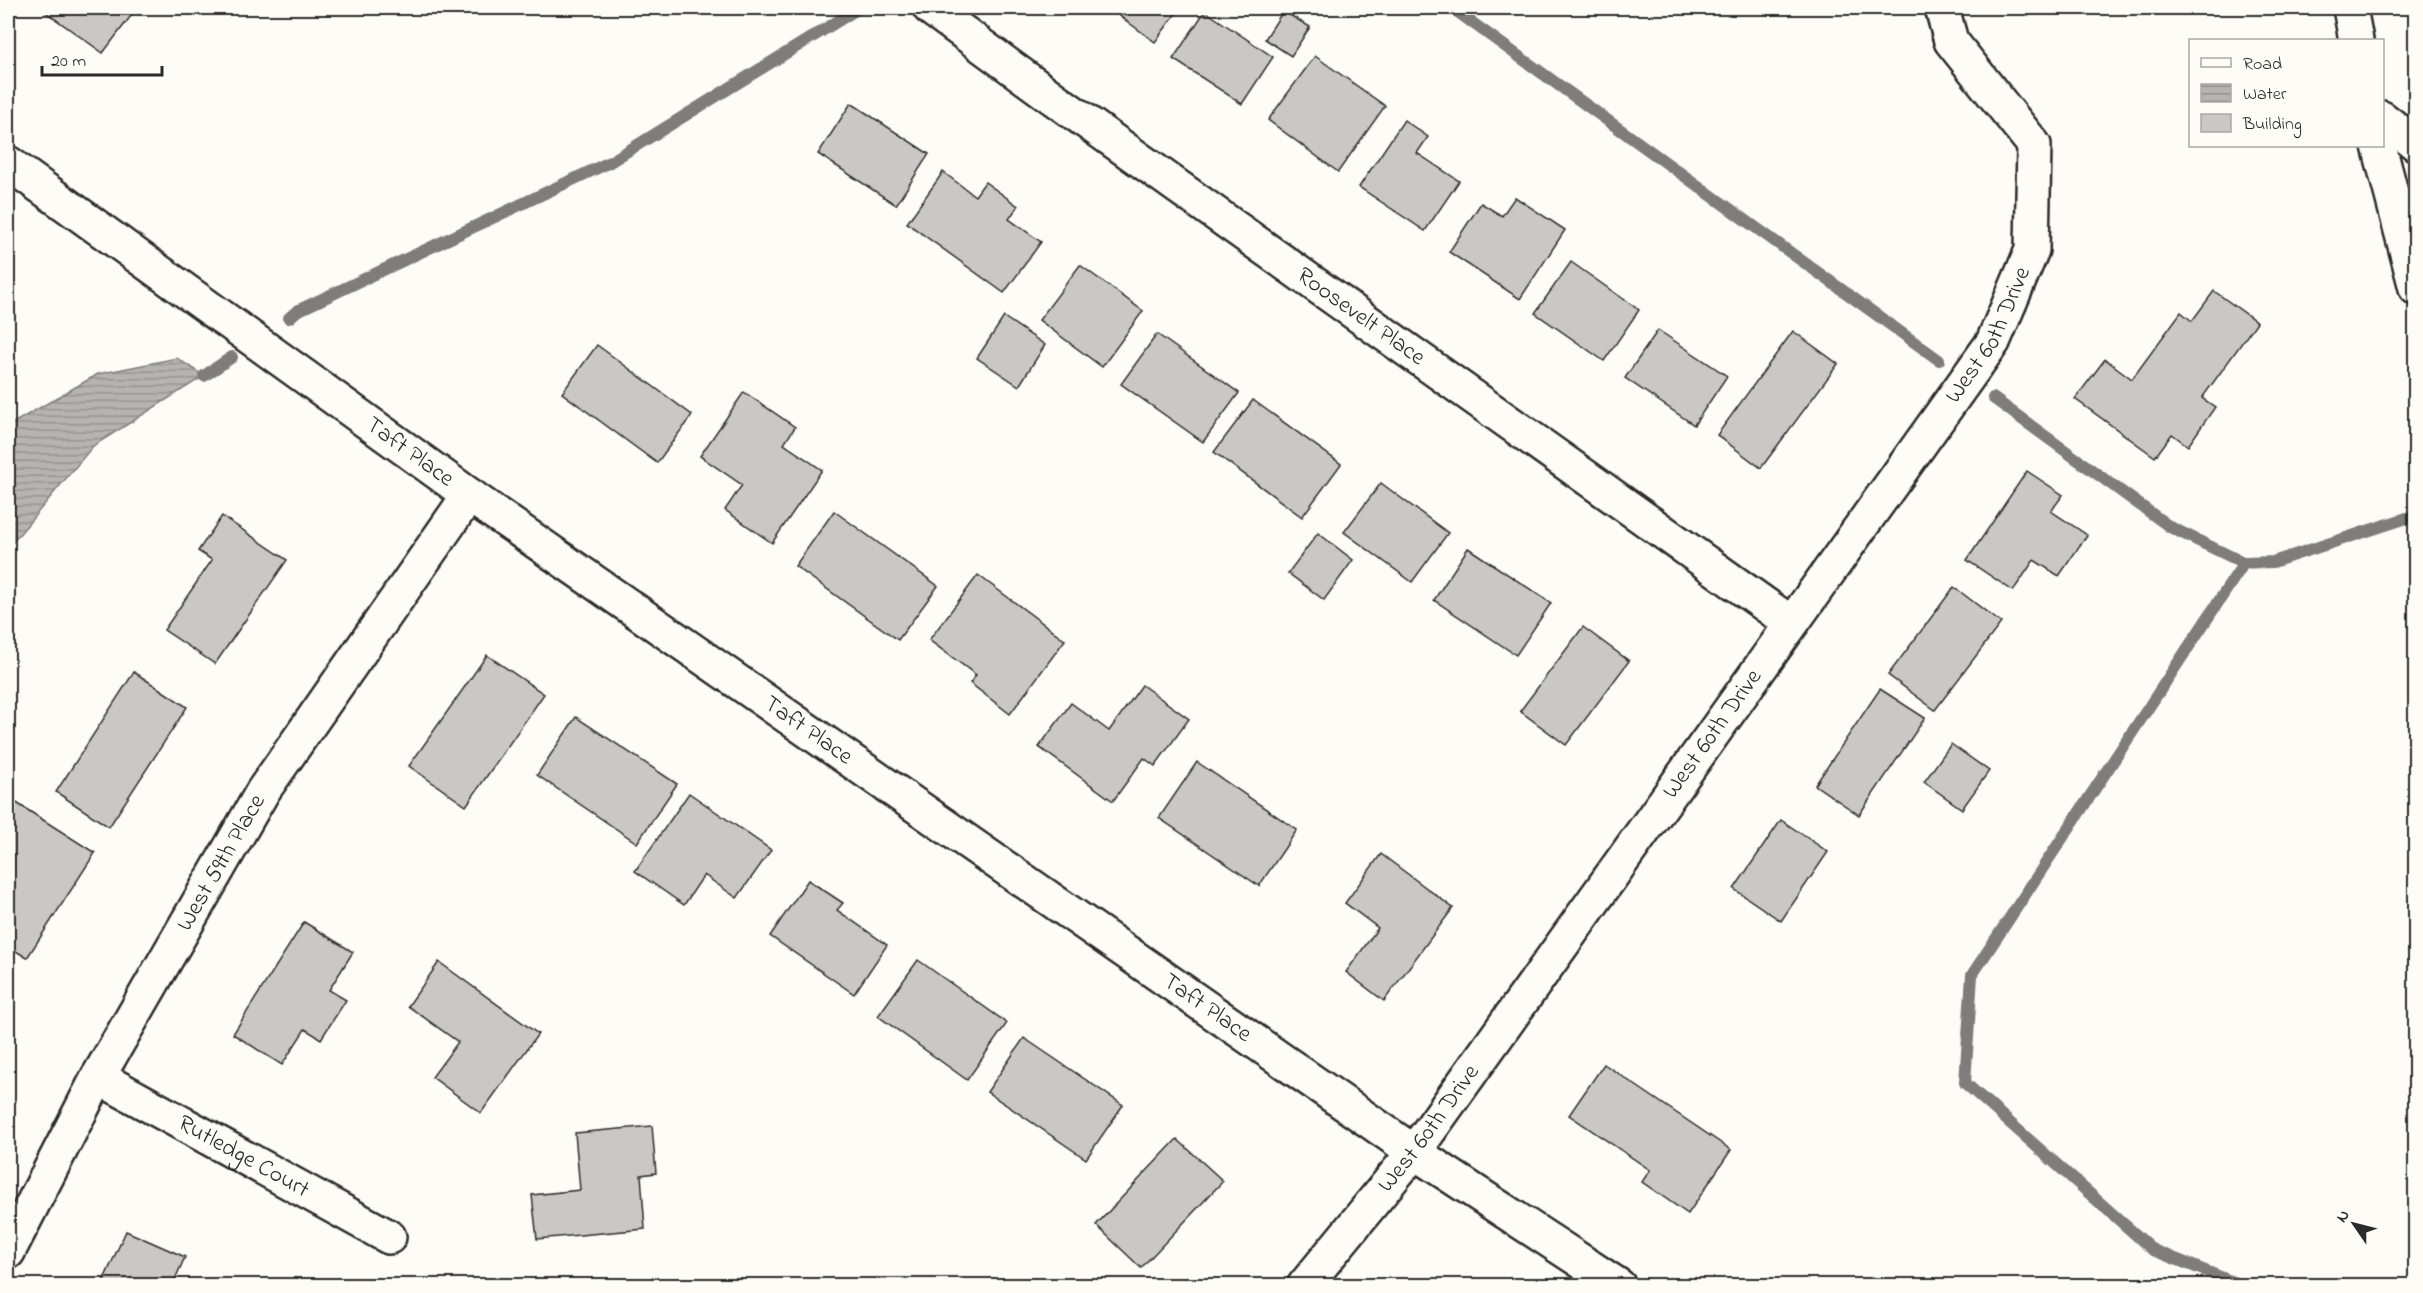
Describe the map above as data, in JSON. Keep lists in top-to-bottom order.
{
  "streets": {
    "street": [
      "Roosevelt Place",
      "West 60th Drive",
      "Taft Place",
      "West 59th Place",
      "Rutledge Court"
    ]
  },
  "crossings": [
    ["Roosevelt Place", "West 60th Drive"],
    ["West 60th Drive", "Taft Place"],
    ["Taft Place", "West 59th Place"],
    ["West 59th Place", "Rutledge Court"]
  ],
  "legend": ["Road", "Water", "Building"],
  "scale_bar": "20 m",
  "north": "top left"
}
